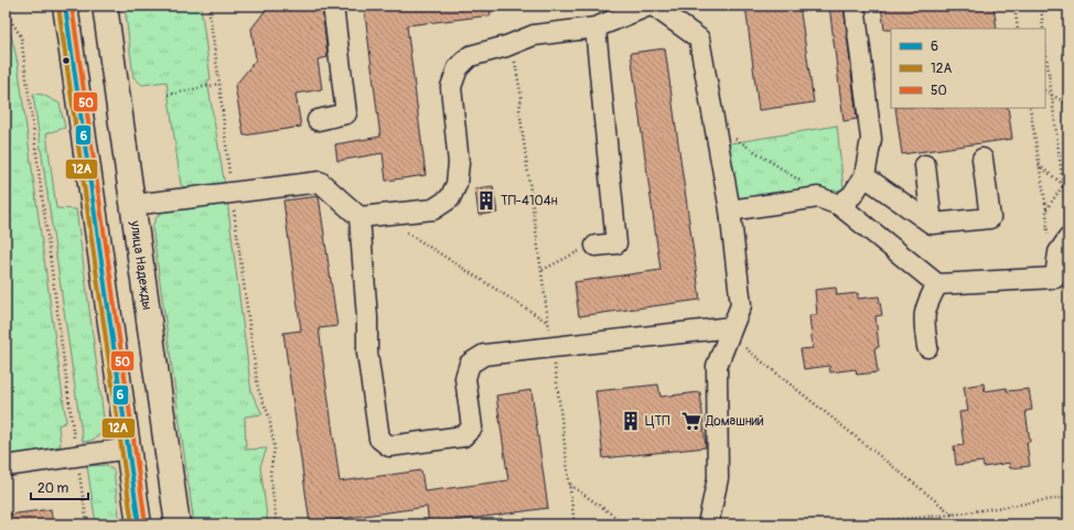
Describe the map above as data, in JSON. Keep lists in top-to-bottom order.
{
  "streets": {
    "main road": ["улица Надежды"]
  },
  "places": {
    "building": ["ТП-4104н", "ЦТП"],
    "supermarket": ["Домашний"]
  },
  "lines": ["transit line 6", "transit line 50", "transit line 12А"],
  "legend": ["6", "12А", "50"],
  "scale_bar": "20 m"
}
